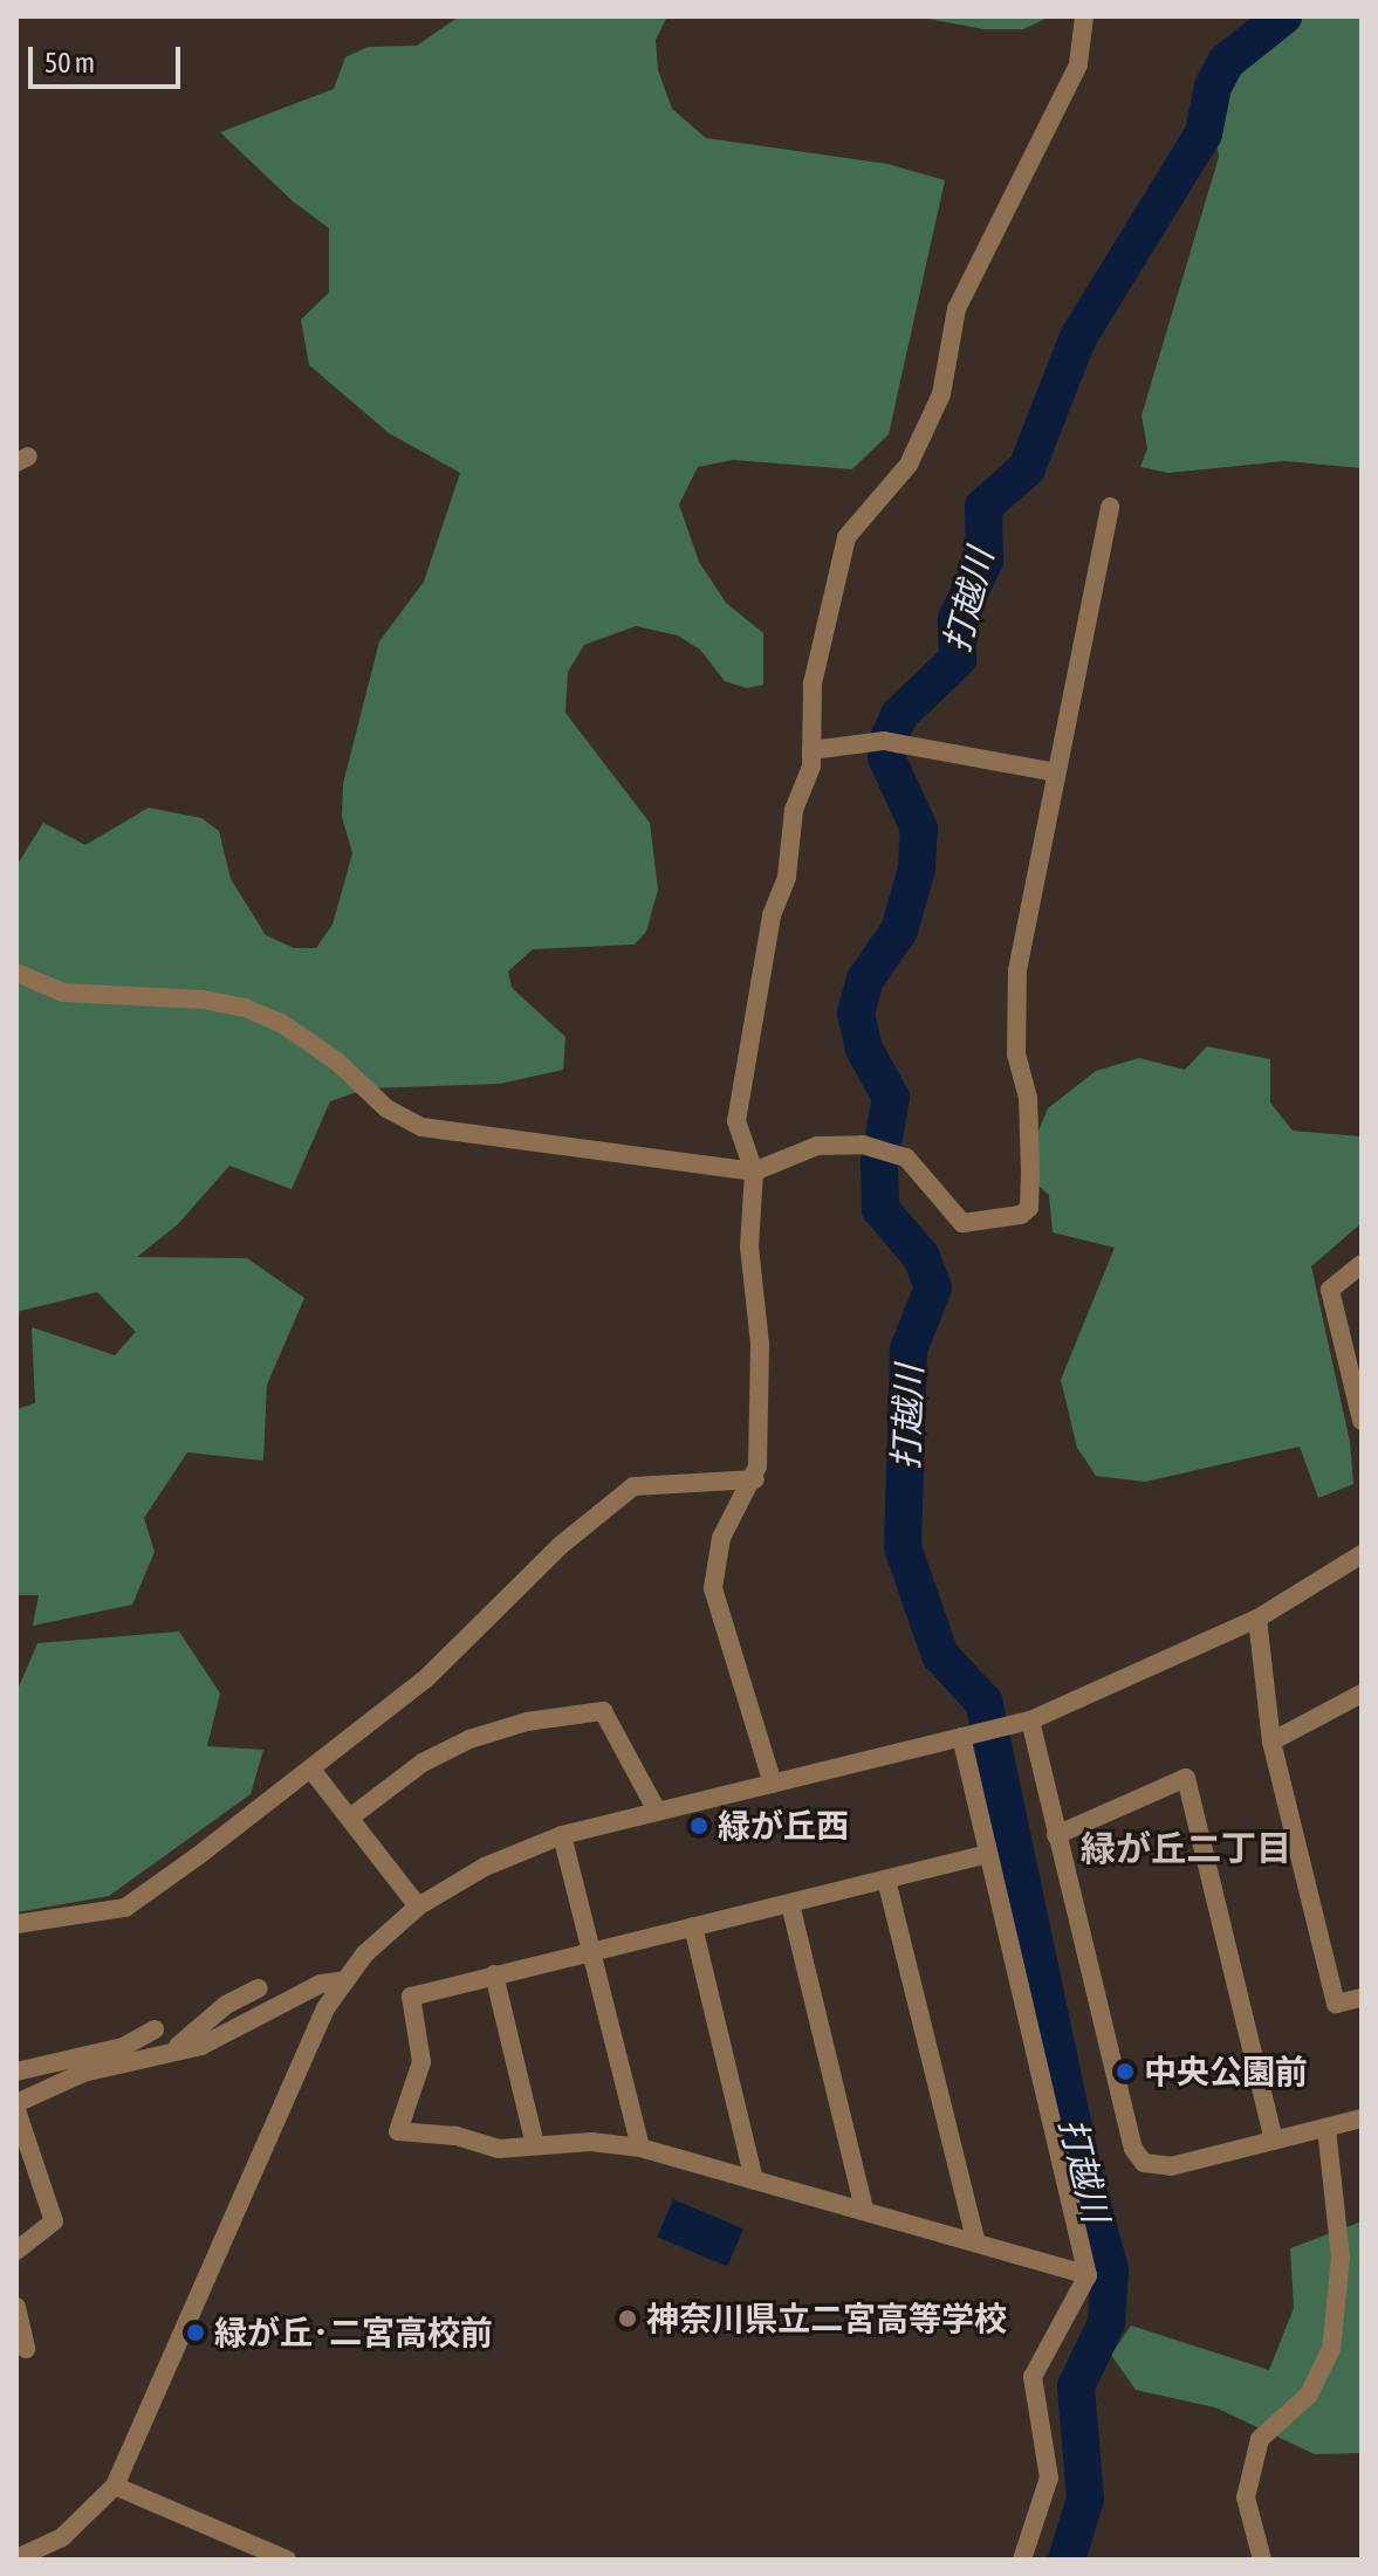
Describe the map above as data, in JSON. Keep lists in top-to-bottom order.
{
  "districts": ["緑が丘二丁目"],
  "water": ["打越川"],
  "places": [
    "緑が丘西",
    "中央公園前",
    "神奈川県立二宮高等学校",
    "緑が丘･二宮高校前"
  ],
  "scale_bar": "50 m"
}
